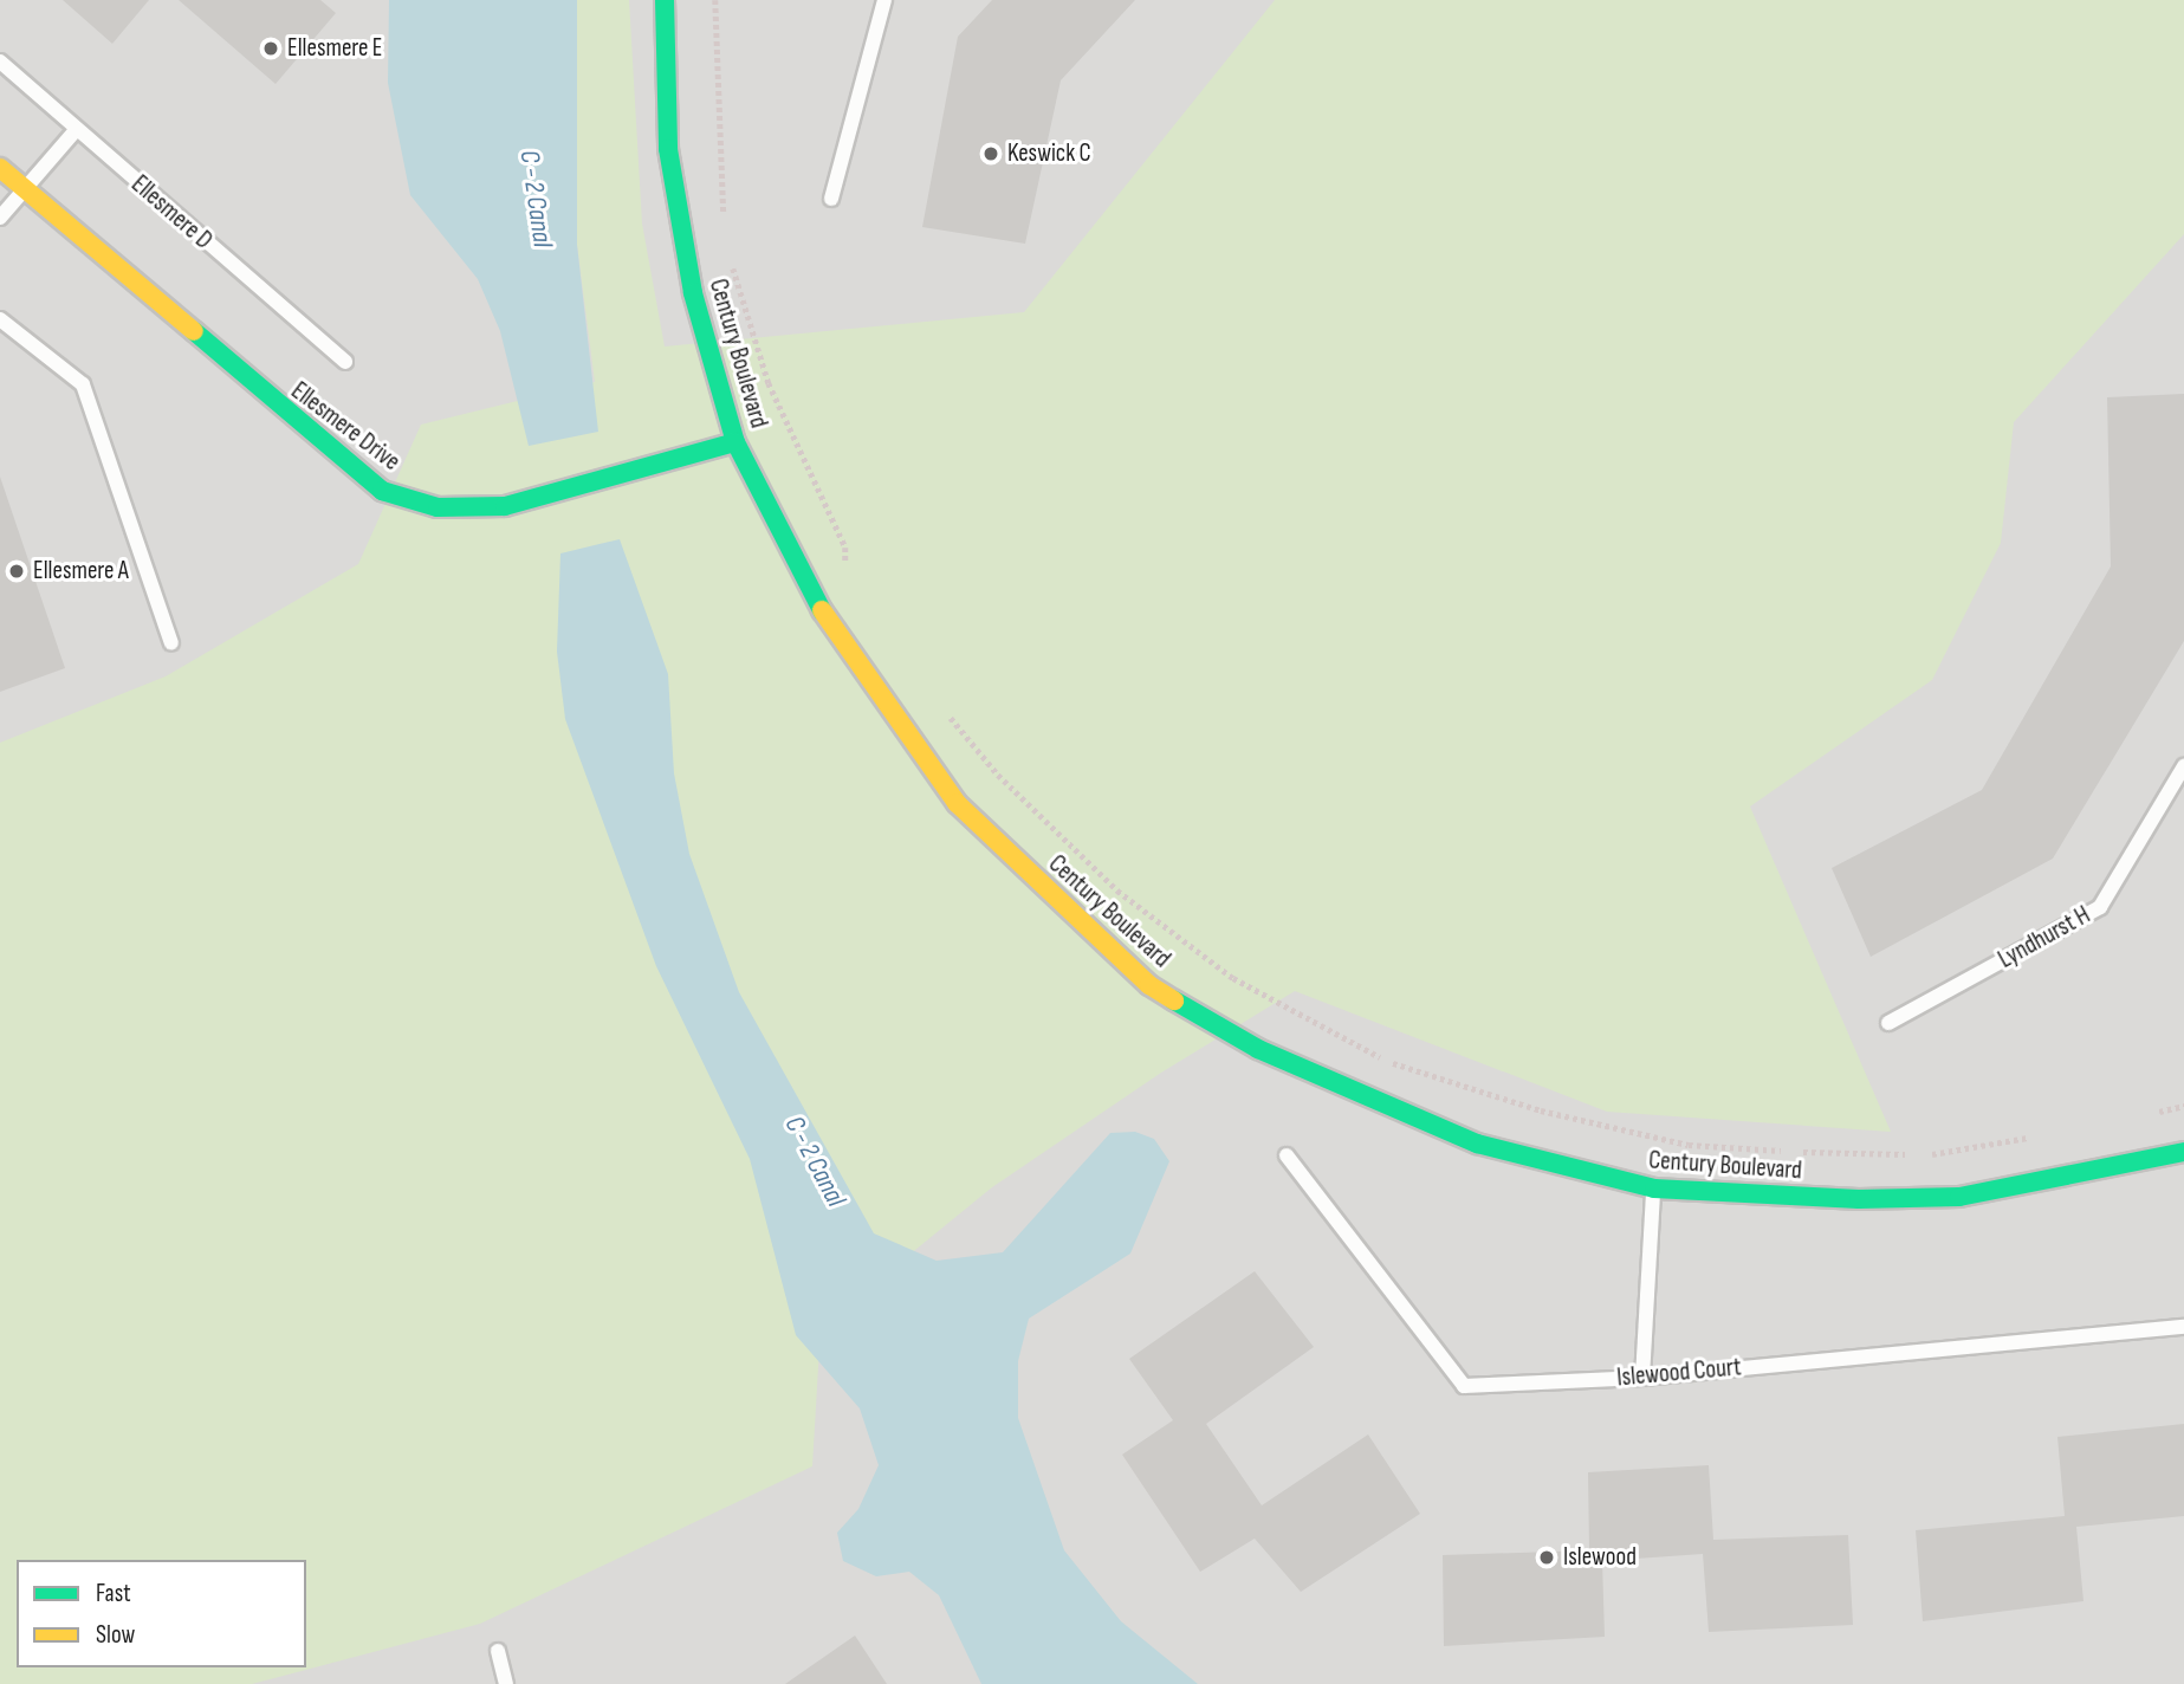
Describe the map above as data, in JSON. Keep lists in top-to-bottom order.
{
  "streets": {
    "street": ["Century Boulevard", "Ellesmere Drive"],
    "lane": ["Ellesmere D", "Lyndhurst H", "Islewood Court"]
  },
  "crossings": [
    ["Century Boulevard", "Ellesmere Drive"]
  ],
  "water": ["C - 2 Canal"],
  "places": [
    "Ellesmere E",
    "Keswick C",
    "Ellesmere A",
    "Islewood"
  ],
  "legend": ["Fast", "Slow"]
}
